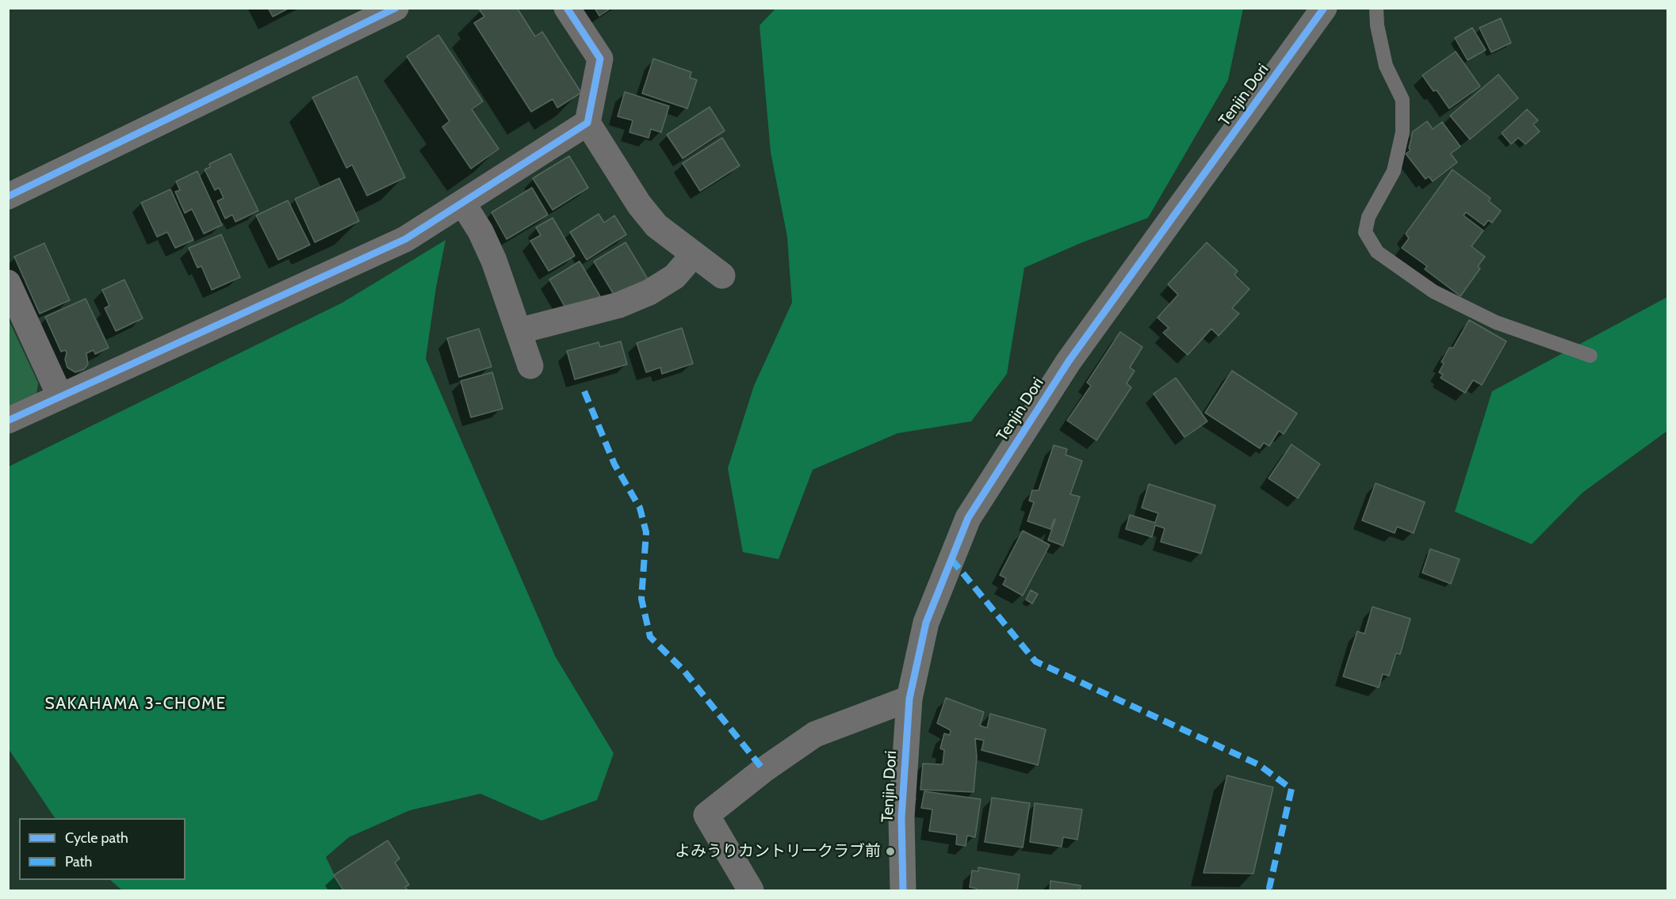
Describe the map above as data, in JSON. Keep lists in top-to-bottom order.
{
  "streets": {
    "street": ["Tenjin Dori"]
  },
  "districts": ["SAKAHAMA 3-CHOME"],
  "places": ["よみうりカントリークラブ前"],
  "legend": ["Cycle path", "Path"]
}
